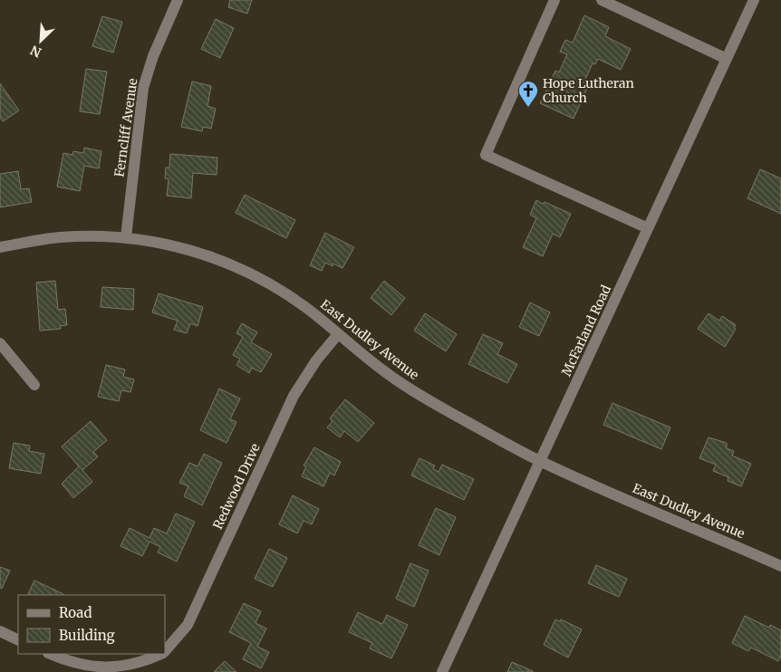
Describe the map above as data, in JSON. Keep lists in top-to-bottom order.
{
  "streets": {
    "street": [
      "Ferncliff Avenue",
      "McFarland Road",
      "East Dudley Avenue",
      "Redwood Drive"
    ]
  },
  "crossings": [
    ["Ferncliff Avenue", "East Dudley Avenue"],
    ["McFarland Road", "East Dudley Avenue"],
    ["East Dudley Avenue", "Redwood Drive"]
  ],
  "places": {
    "church": ["Hope Lutheran Church"]
  },
  "legend": ["Road", "Building"],
  "north": "bottom left"
}
